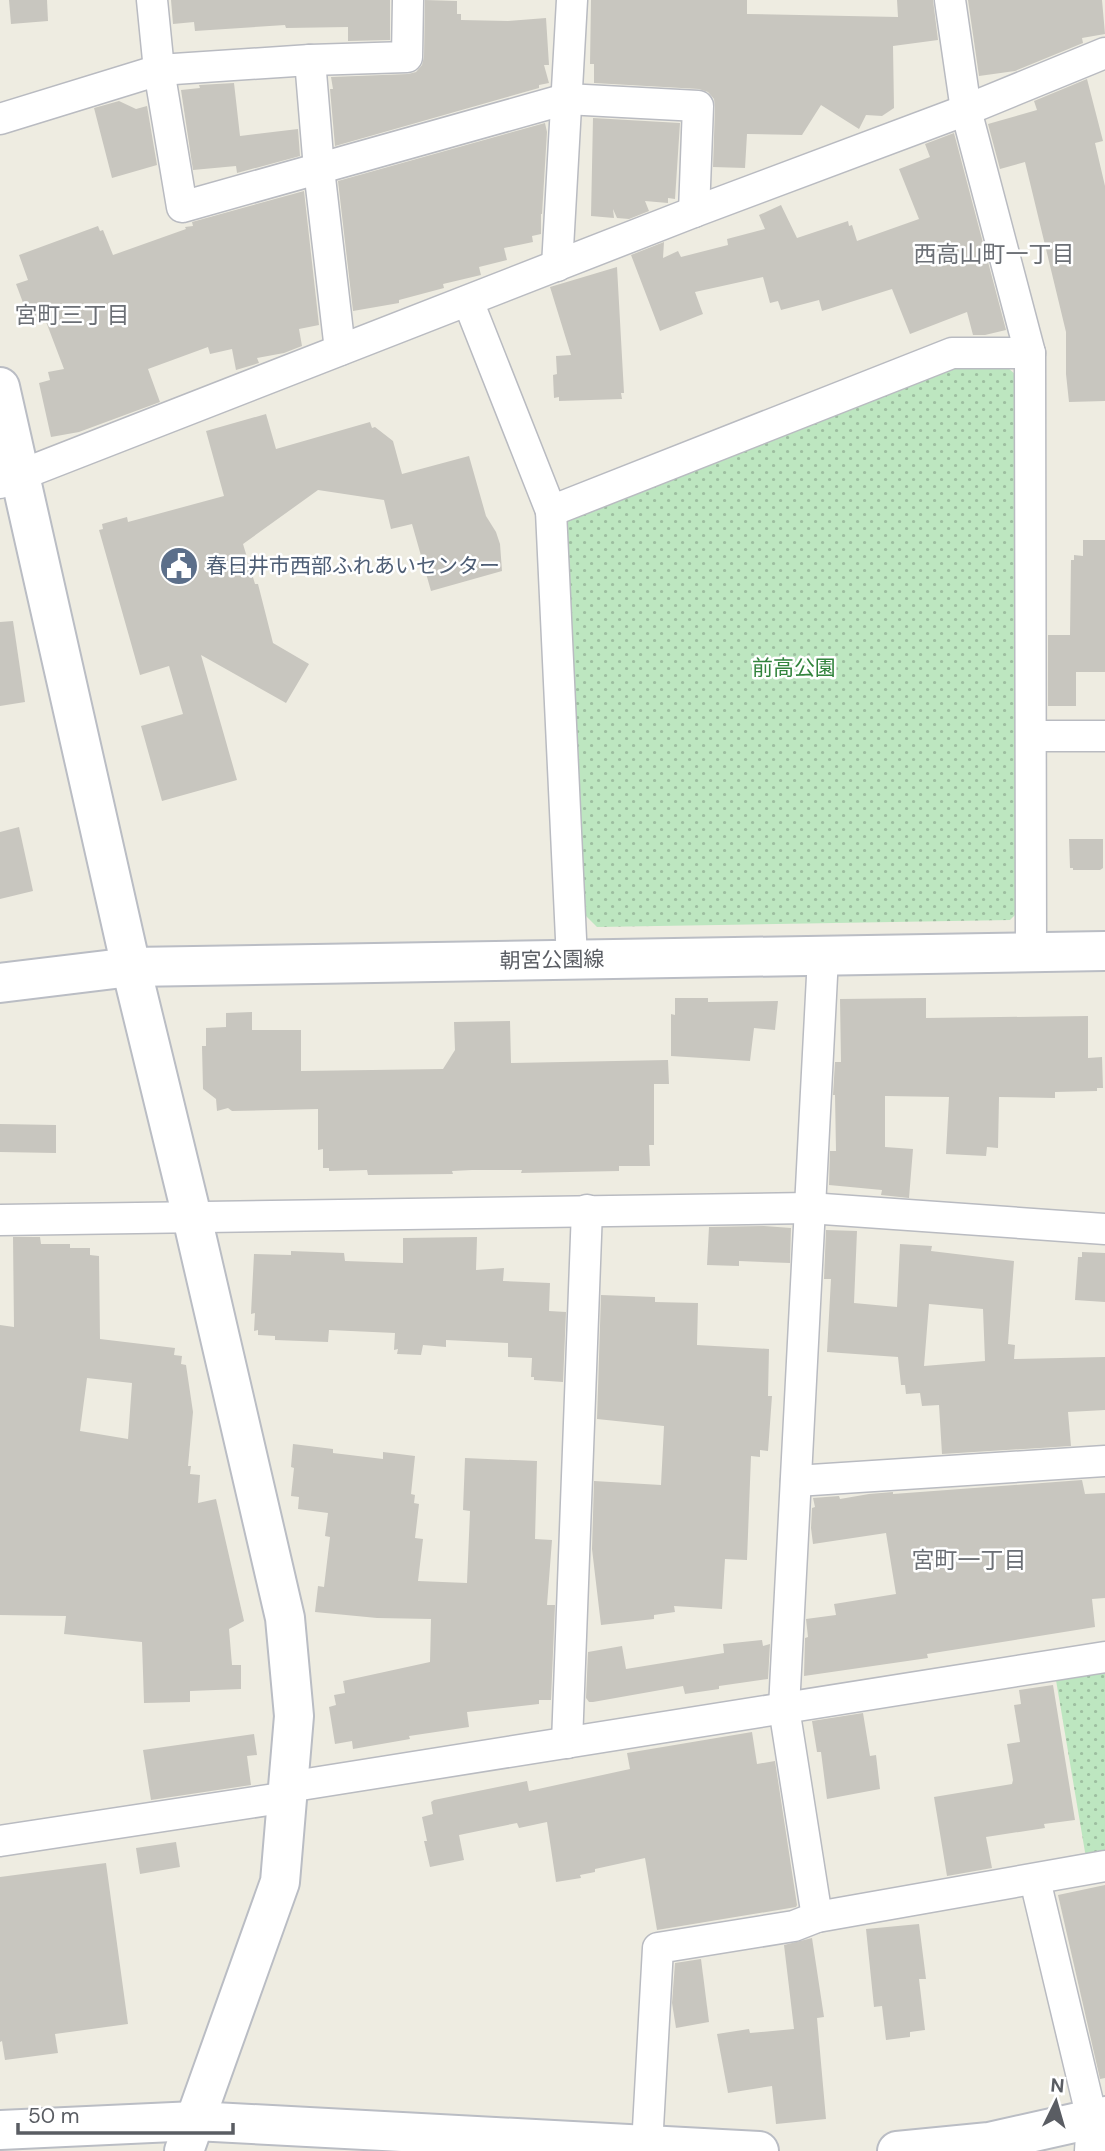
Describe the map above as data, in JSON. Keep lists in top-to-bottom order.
{
  "streets": {
    "street": ["朝宮公園線"]
  },
  "districts": ["西高山町一丁目", "宮町三丁目", "宮町一丁目"],
  "parks": ["前高公園"],
  "places": {
    "public building": ["春日井市西部ふれあいセンター"]
  },
  "scale_bar": "50 m",
  "north": "top"
}
